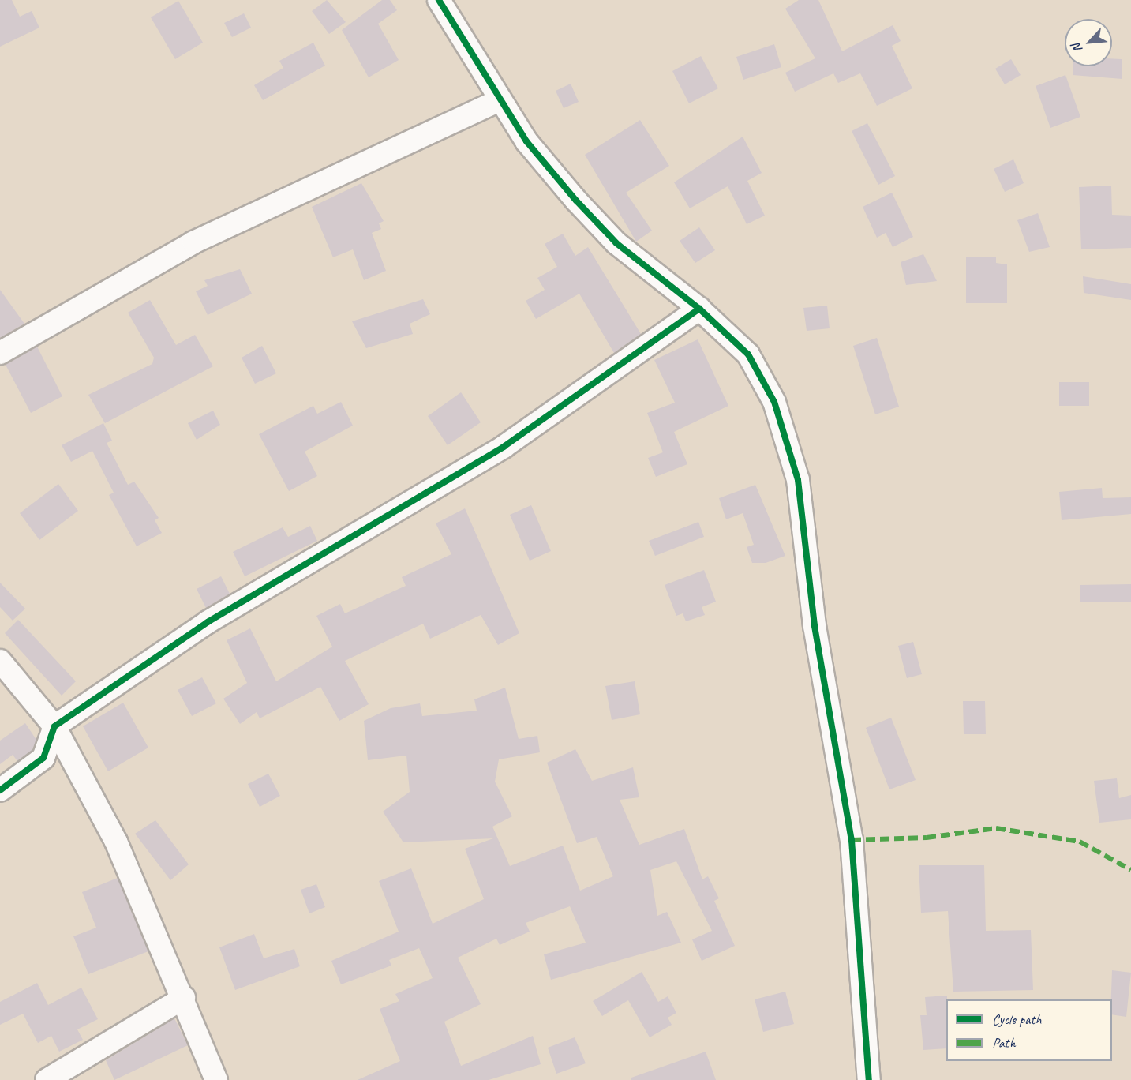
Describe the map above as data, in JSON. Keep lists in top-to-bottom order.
{
  "legend": ["Cycle path", "Path"],
  "north": "bottom left"
}
